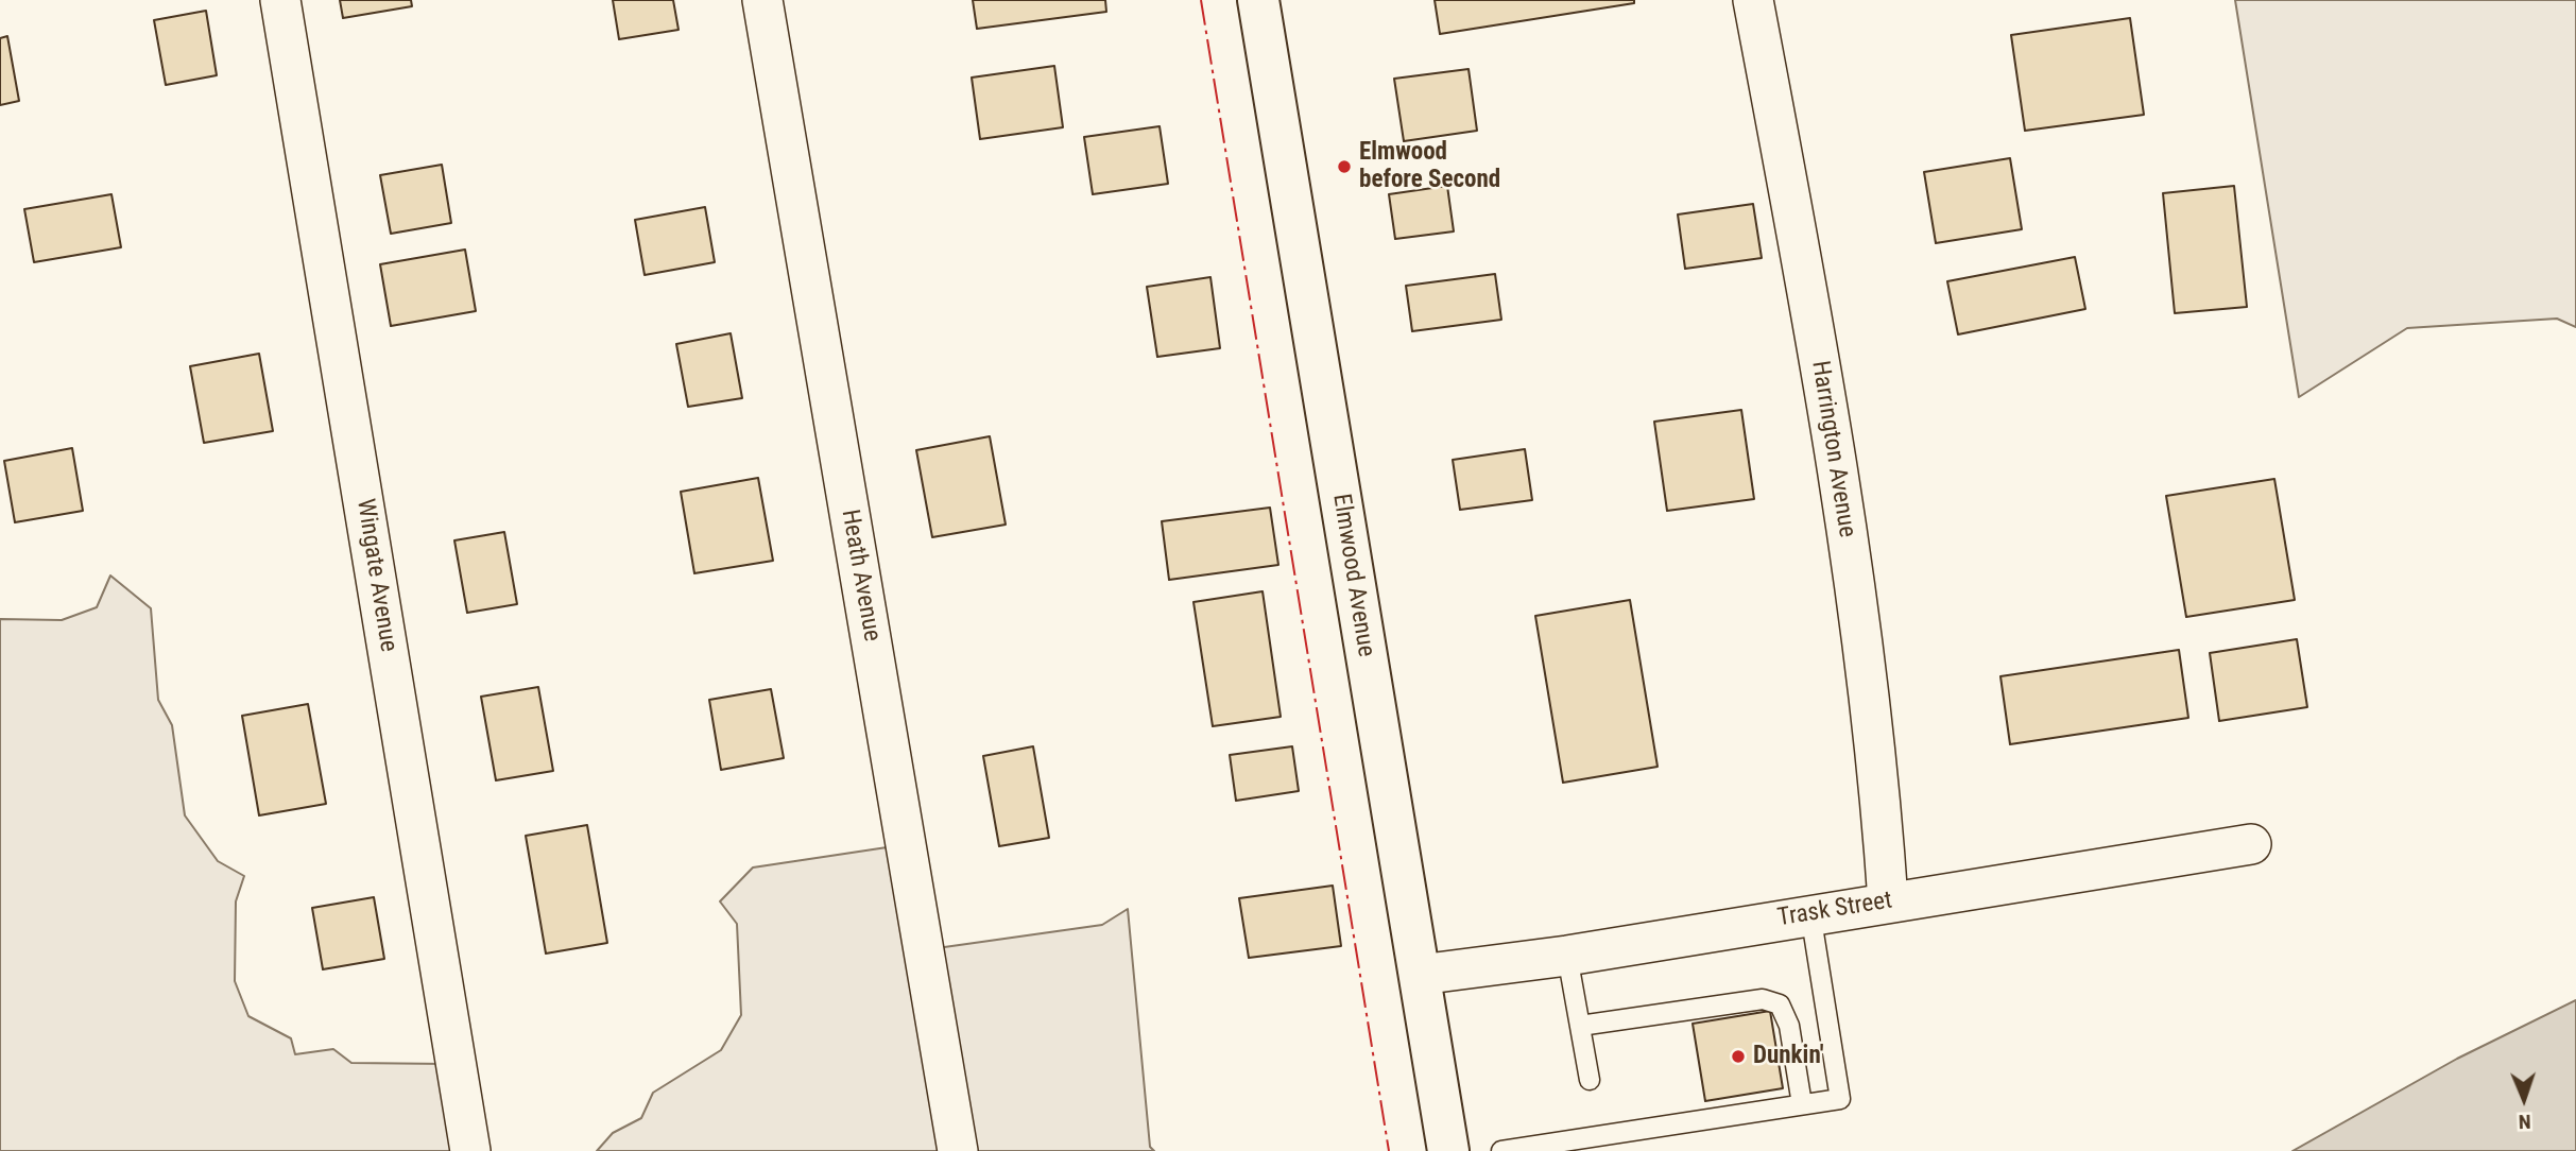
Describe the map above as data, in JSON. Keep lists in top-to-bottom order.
{
  "streets": {
    "main road": ["Elmwood Avenue"],
    "street": [
      "Harrington Avenue",
      "Wingate Avenue",
      "Heath Avenue",
      "Trask Street"
    ]
  },
  "crossings": [
    ["Harrington Avenue", "Trask Street"],
    ["Elmwood Avenue", "Trask Street"]
  ],
  "places": ["Elmwood before Second", "Dunkin'"],
  "north": "bottom"
}
